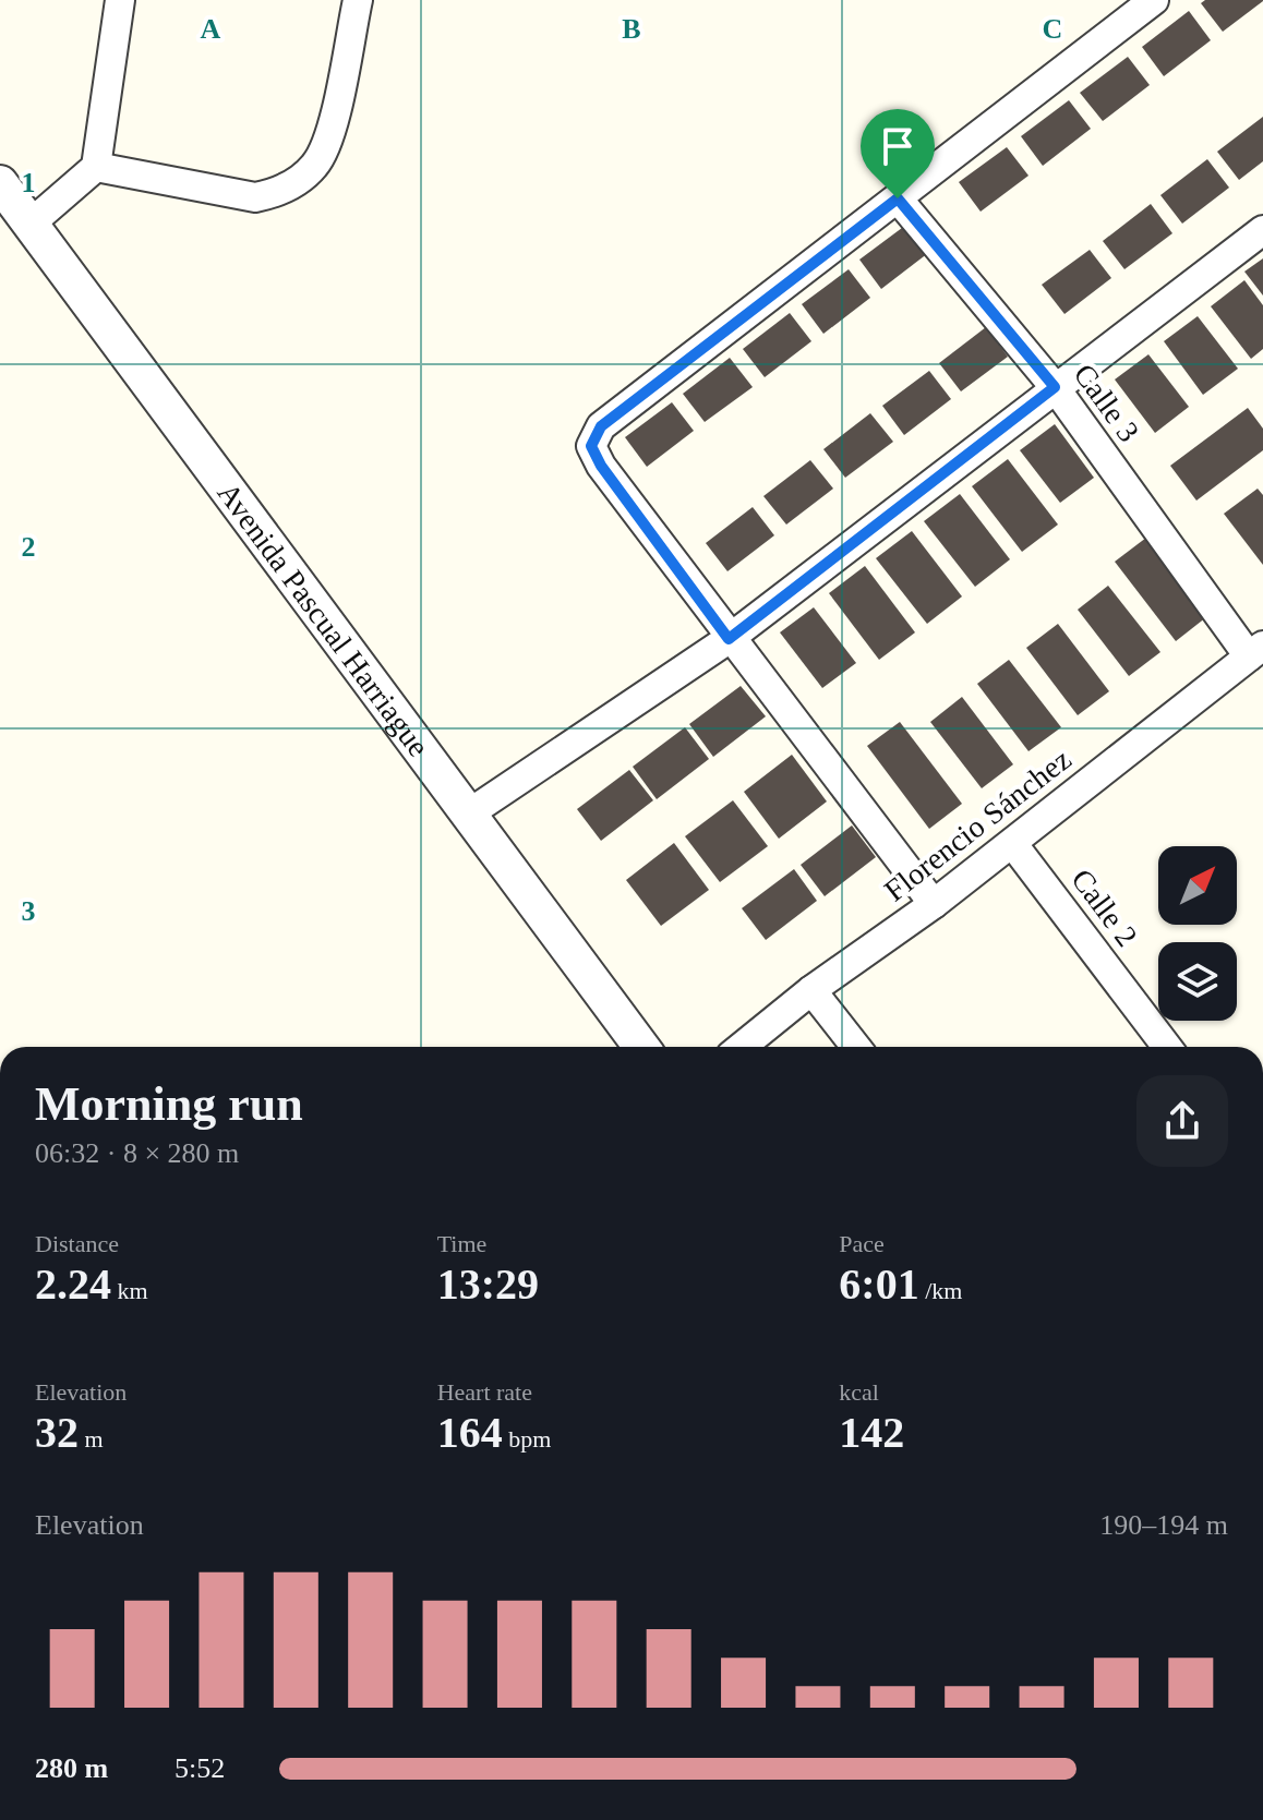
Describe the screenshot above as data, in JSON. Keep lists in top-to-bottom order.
{
  "streets": {
    "street": [
      "Calle 3",
      "Avenida Pascual Harriague",
      "Florencio Sánchez",
      "Calle 2"
    ]
  },
  "crossings": [
    ["Calle 3", "Florencio Sánchez"],
    ["Florencio Sánchez", "Calle 2"]
  ],
  "north": "top right",
  "page": {
    "heading": ["Morning run", "06:32 · 8 × 280 m"],
    "stats": [
      ["Distance", "2.24 km"],
      ["Time", "13:29"],
      ["Pace", "6:01 /km"],
      ["Elevation", "32 m"],
      ["Heart rate", "164 bpm"],
      ["kcal", "142"]
    ],
    "chart": ["Elevation", "190–194 m"],
    "list": [
      {
        "name": "280 m",
        "note": "5:52"
      }
    ]
  },
  "grid": {
    "columns": ["A", "B", "C"],
    "rows": ["1", "2", "3"]
  }
}
